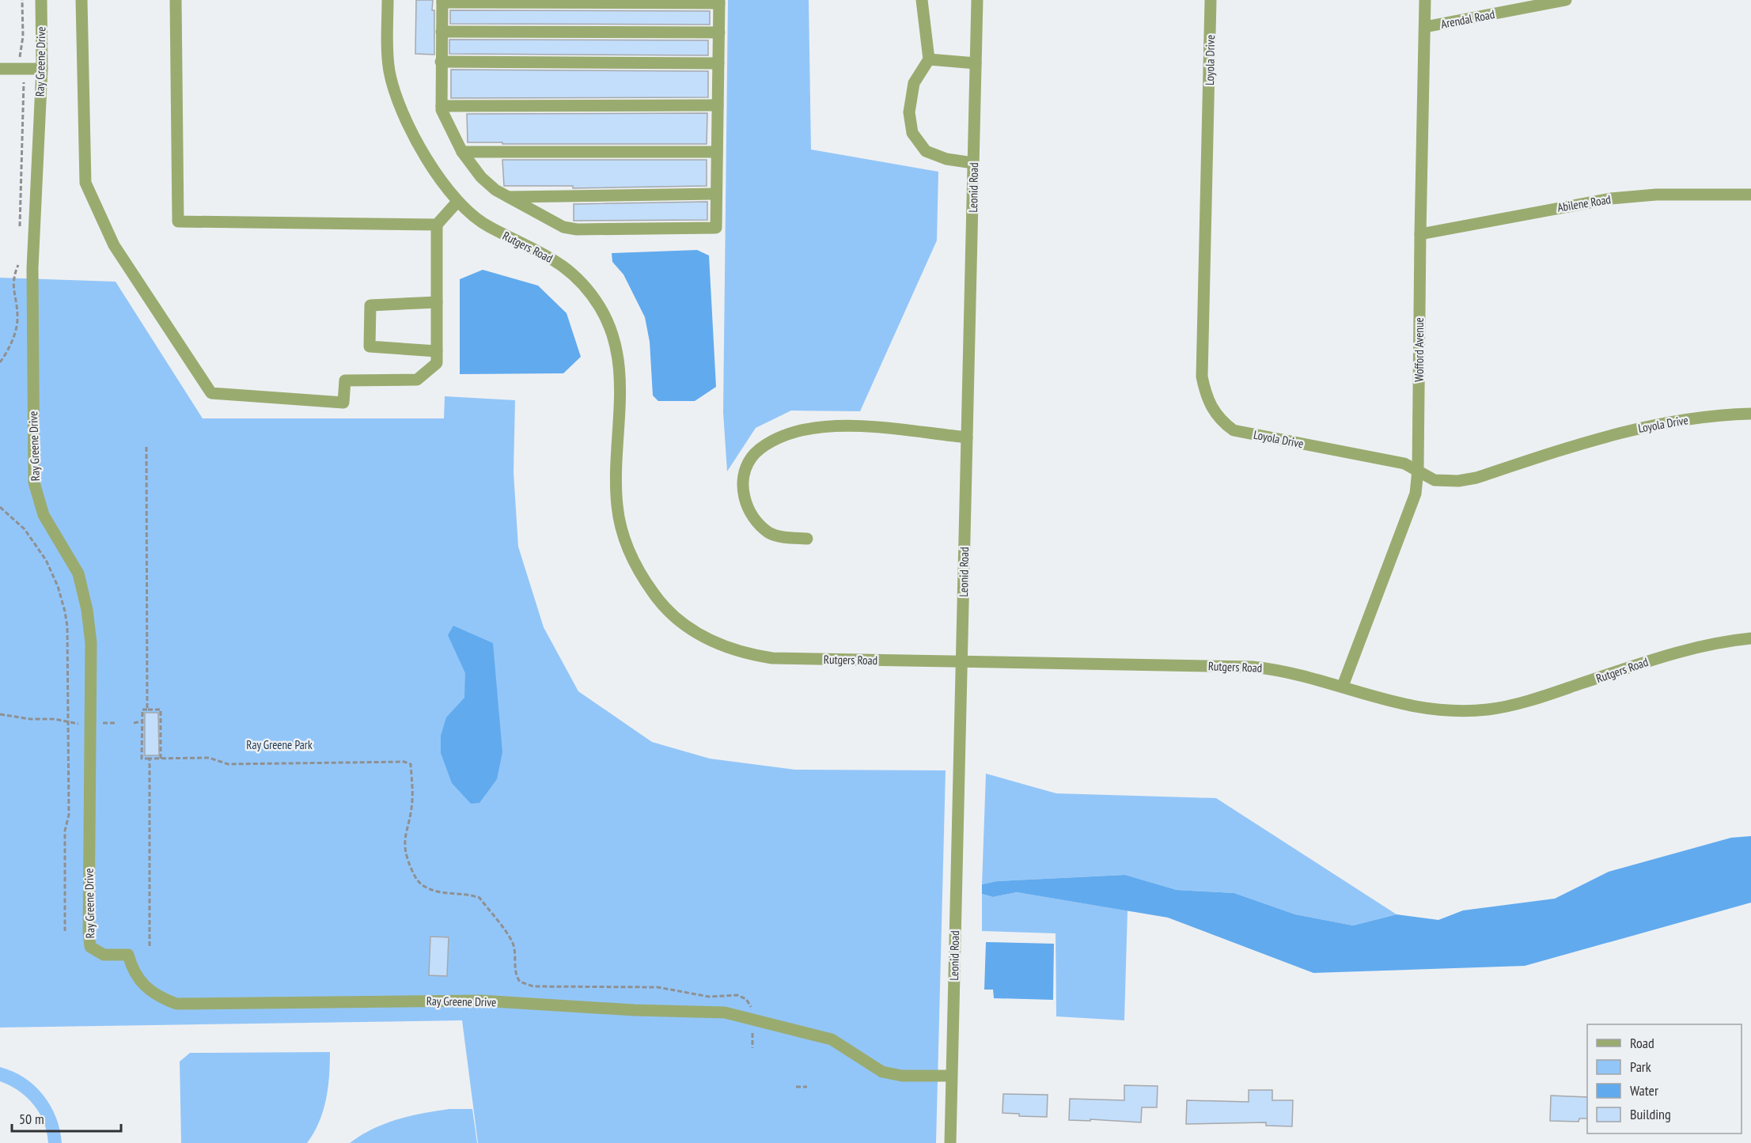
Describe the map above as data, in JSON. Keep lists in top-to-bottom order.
{
  "streets": {
    "street": [
      "Arendal Road",
      "Loyola Drive",
      "Ray Greene Drive",
      "Leonid Road",
      "Abilene Road",
      "Rutgers Road",
      "Wofford Avenue"
    ]
  },
  "crossings": [
    ["Arendal Road", "Wofford Avenue"],
    ["Loyola Drive", "Wofford Avenue"],
    ["Ray Greene Drive", "Leonid Road"],
    ["Leonid Road", "Rutgers Road"],
    ["Abilene Road", "Wofford Avenue"],
    ["Rutgers Road", "Wofford Avenue"]
  ],
  "parks": ["Ray Greene Park"],
  "legend": [
    "Road",
    "Park",
    "Water",
    "Building"
  ],
  "scale_bar": "50 m"
}
